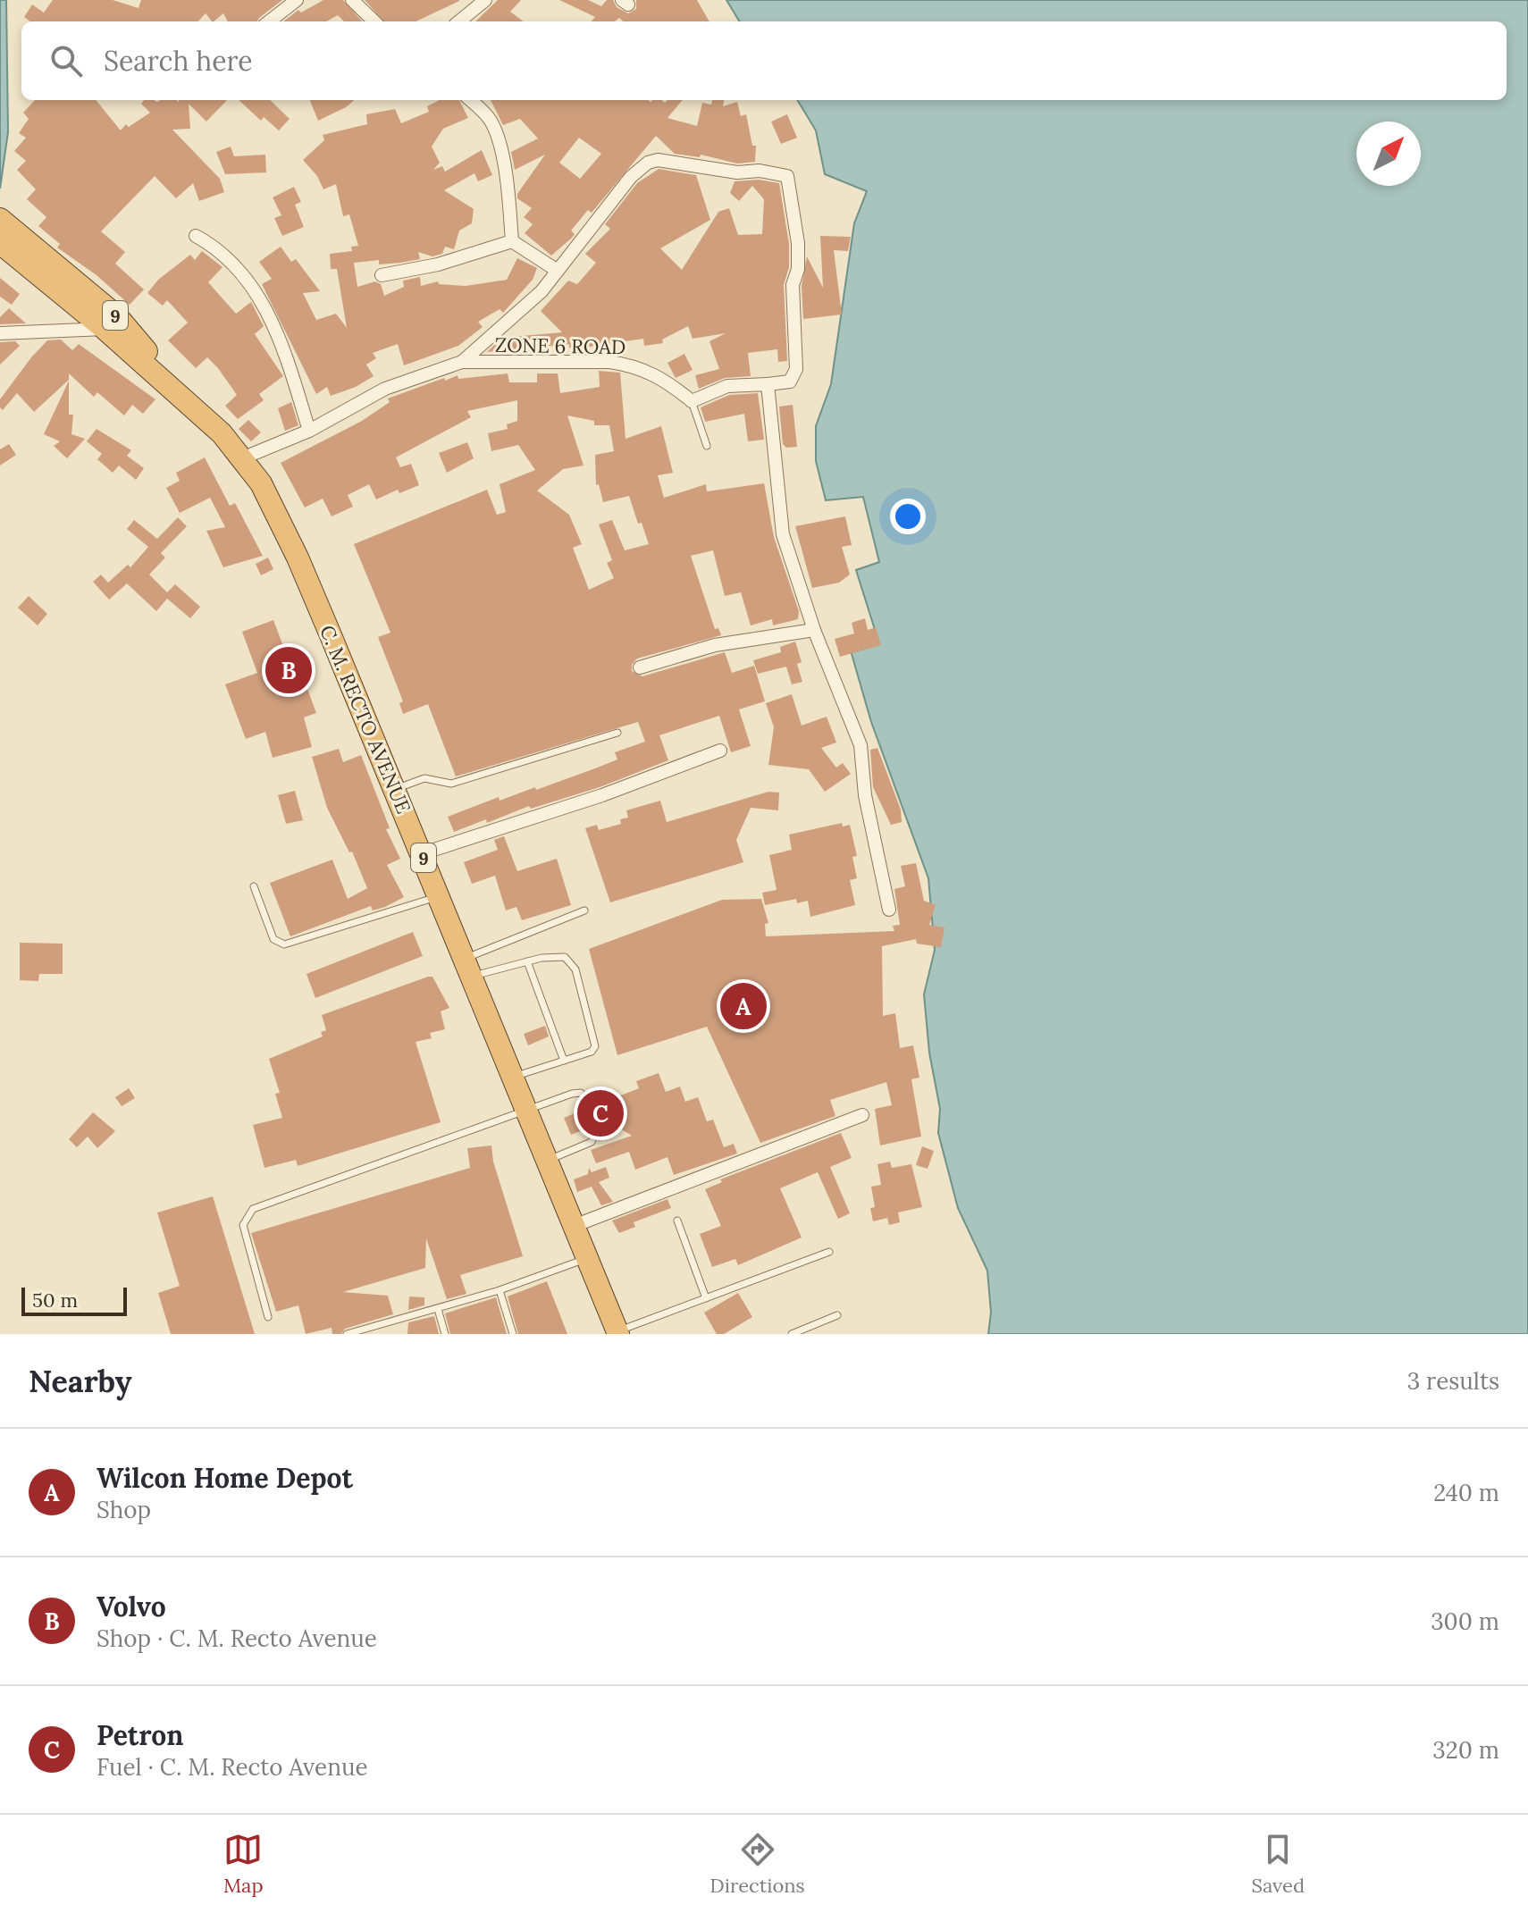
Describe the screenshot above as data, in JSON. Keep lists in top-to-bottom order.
{
  "streets": {
    "highway": ["9", "C. M. RECTO AVENUE"],
    "street": ["ZONE 6 ROAD"]
  },
  "crossings": [
    ["ZONE 6 ROAD", "C. M. RECTO AVENUE"]
  ],
  "scale_bar": "50 m",
  "north": "top right",
  "page": {
    "search": "Search here",
    "pins": ["B", "A", "C"],
    "scale": "50 m",
    "heading": ["Nearby", "3 results"],
    "list": [
      {
        "mark": "A",
        "name": "Wilcon Home Depot",
        "note": "Shop",
        "value": "240 m"
      },
      {
        "mark": "B",
        "name": "Volvo",
        "note": "Shop · C. M. Recto Avenue",
        "value": "300 m"
      },
      {
        "mark": "C",
        "name": "Petron",
        "note": "Fuel · C. M. Recto Avenue",
        "value": "320 m"
      }
    ],
    "nav": ["Map", "Directions", "Saved"]
  }
}
